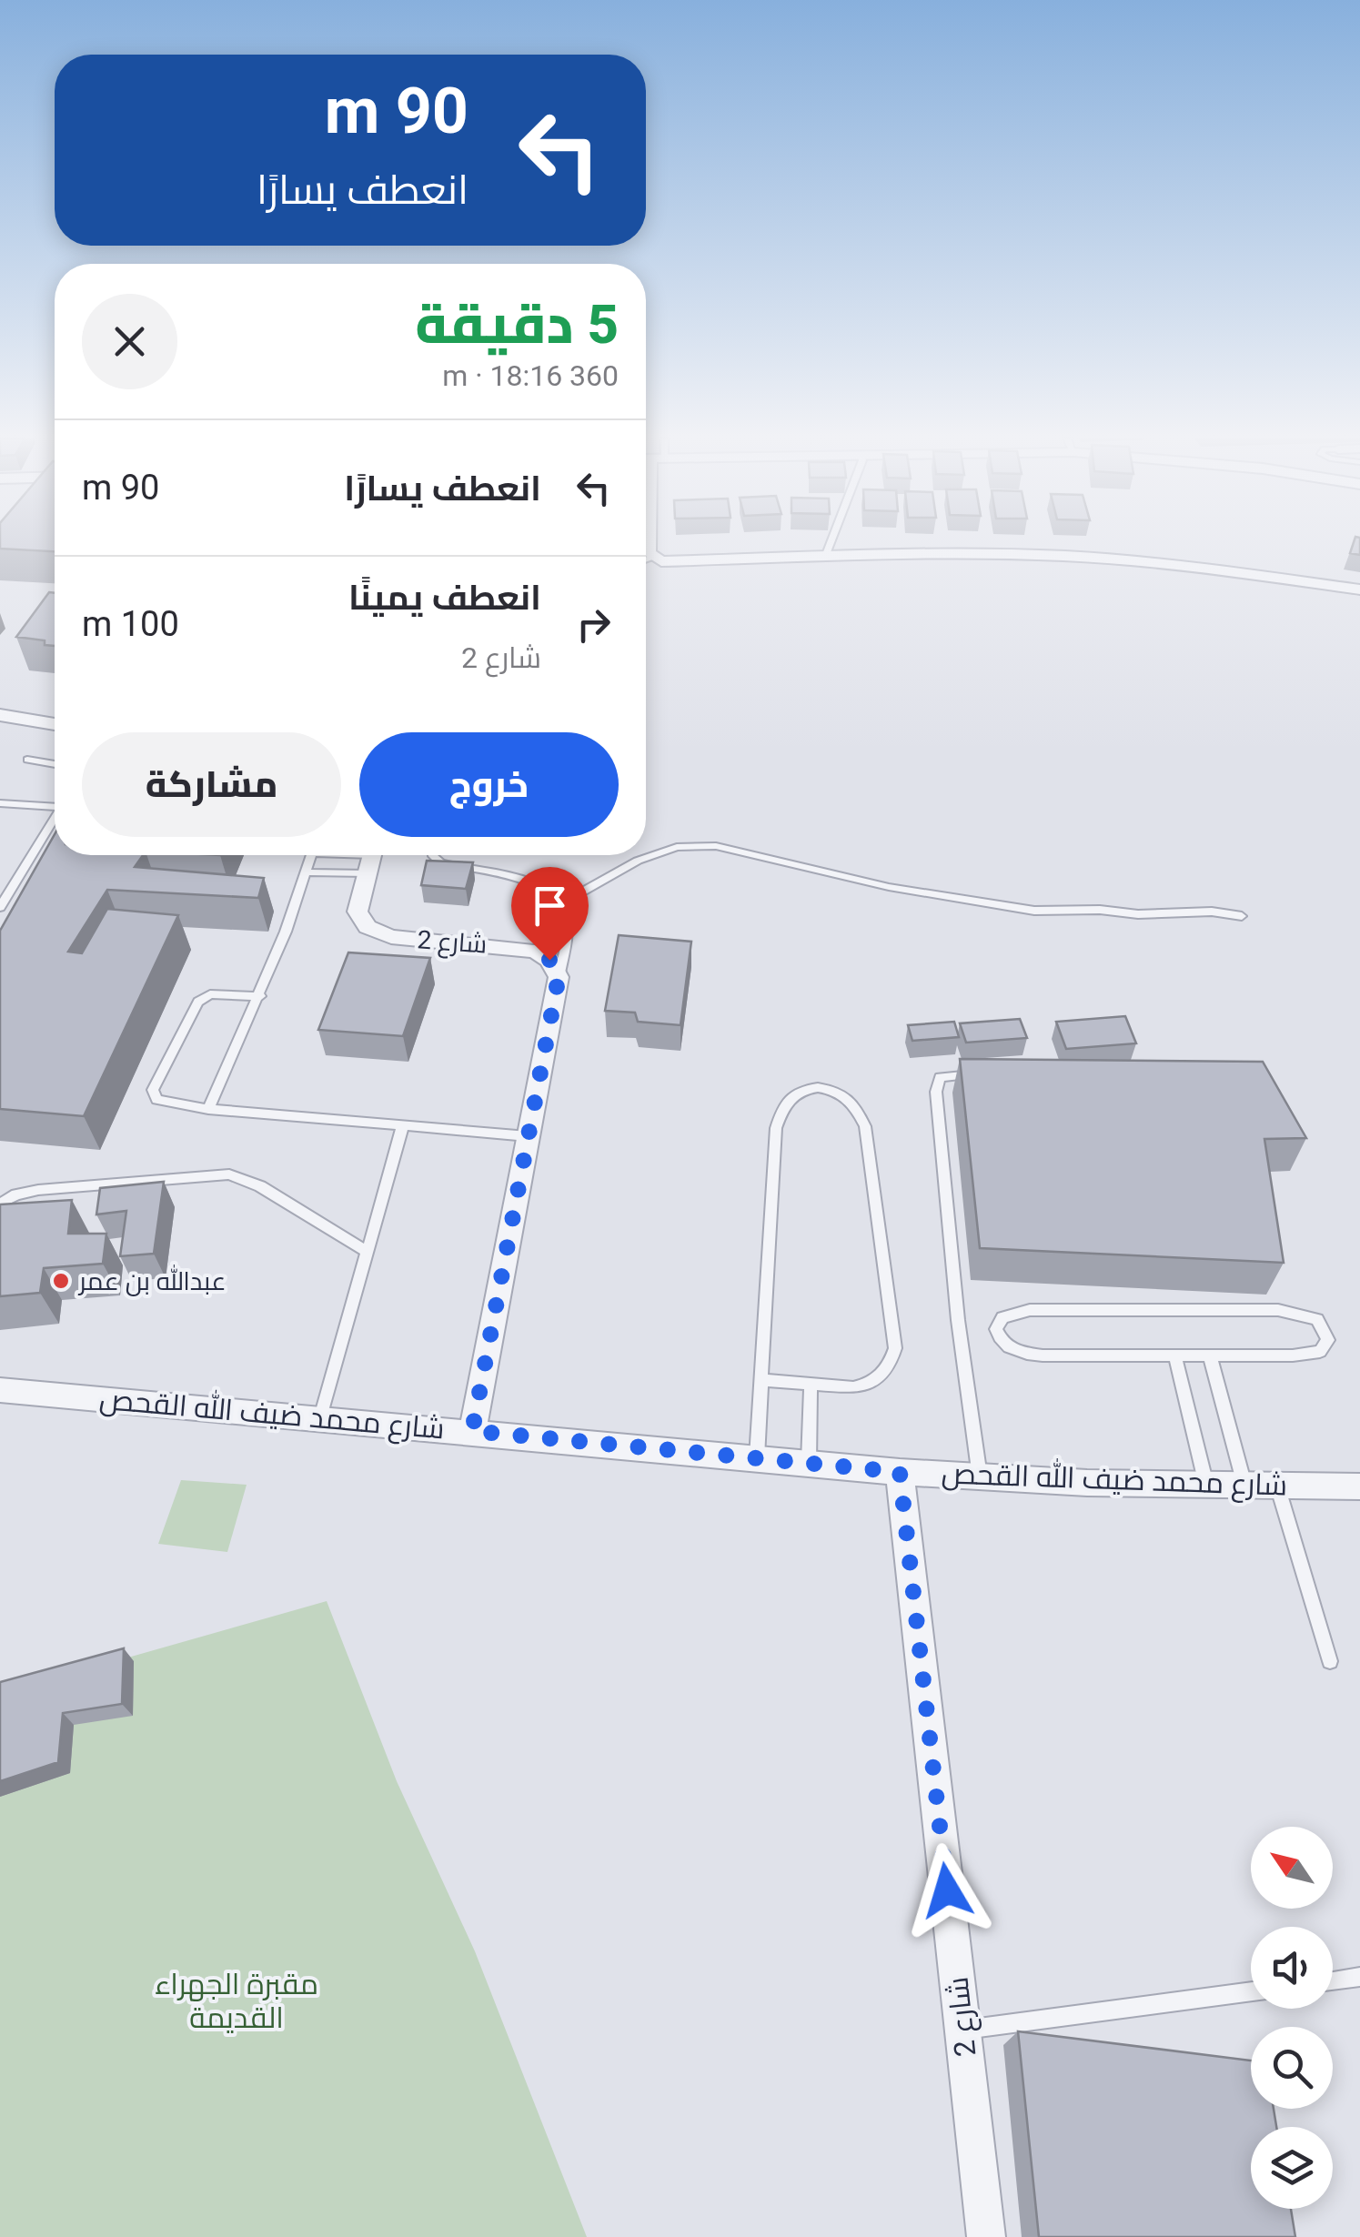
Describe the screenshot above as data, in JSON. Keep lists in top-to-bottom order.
{
  "streets": {
    "street": ["شارع 2", "شارع محمد ضيف الله القحص"]
  },
  "crossings": [
    ["شارع 2", "شارع محمد ضيف الله القحص"]
  ],
  "parks": ["مقبرة الجهراء القديمة"],
  "places": ["عبدالله بن عمر"],
  "north": "top left",
  "page": {
    "turn": ["90 m", "انعطف يسارًا"],
    "heading": ["5 دقيقة", "360 m · 18:16"],
    "list": [
      {
        "name": "انعطف يسارًا",
        "value": "90 m"
      },
      {
        "name": "انعطف يمينًا",
        "note": "شارع 2",
        "value": "100 m"
      }
    ],
    "buttons": ["خروج", "مشاركة"]
  }
}
